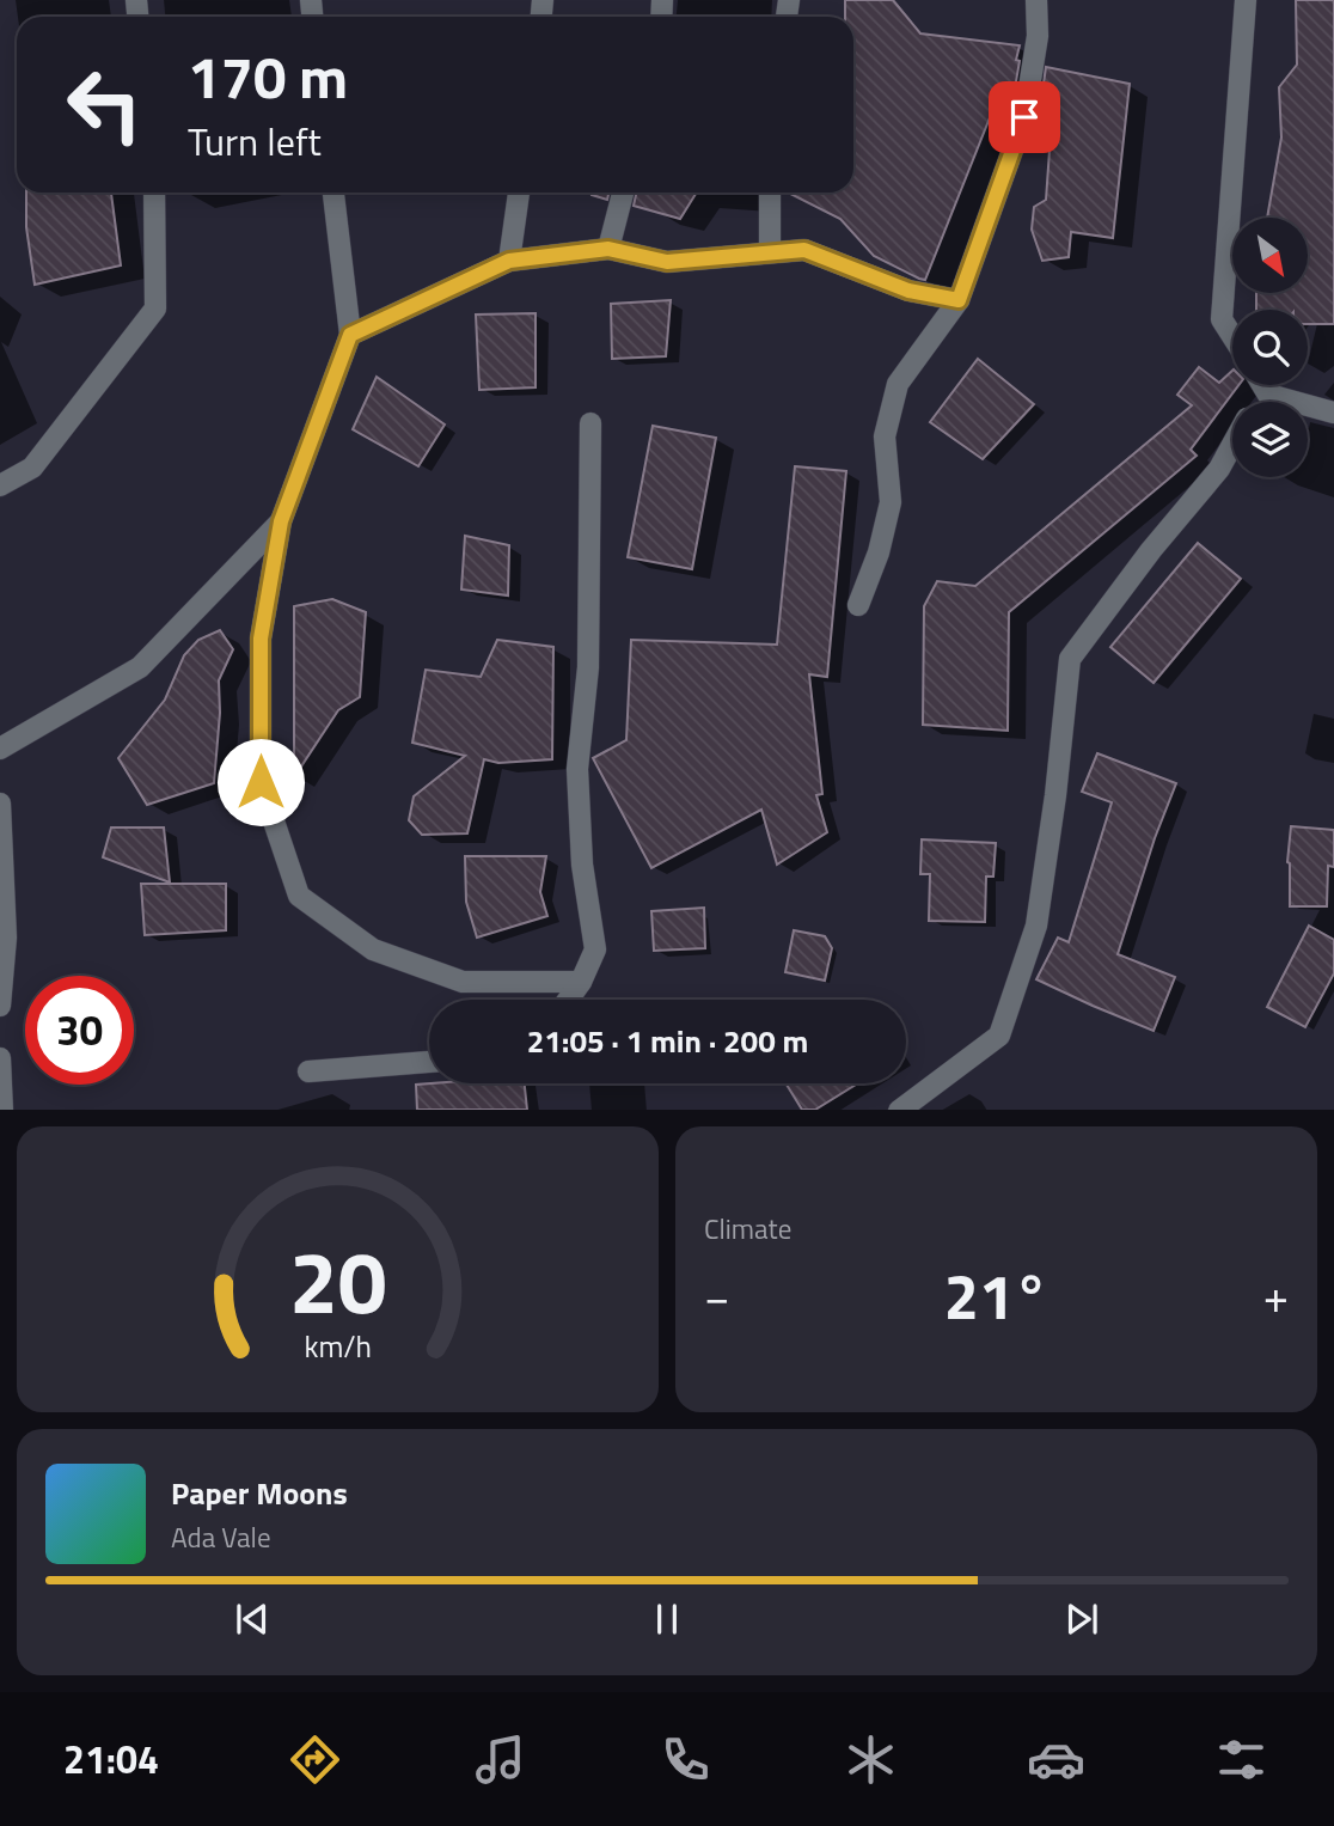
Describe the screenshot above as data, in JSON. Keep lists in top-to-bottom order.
{
  "north": "bottom right",
  "page": {
    "turn": ["170 m", "Turn left"],
    "limit": "30",
    "trip": "21:05 · 1 min · 200 m",
    "tile": "Climate",
    "heat": ["−", "21°", "+"],
    "song": ["Paper Moons", "Ada Vale"],
    "tabs": "21:04",
    "gauge": ["20", "km/h"]
  }
}
